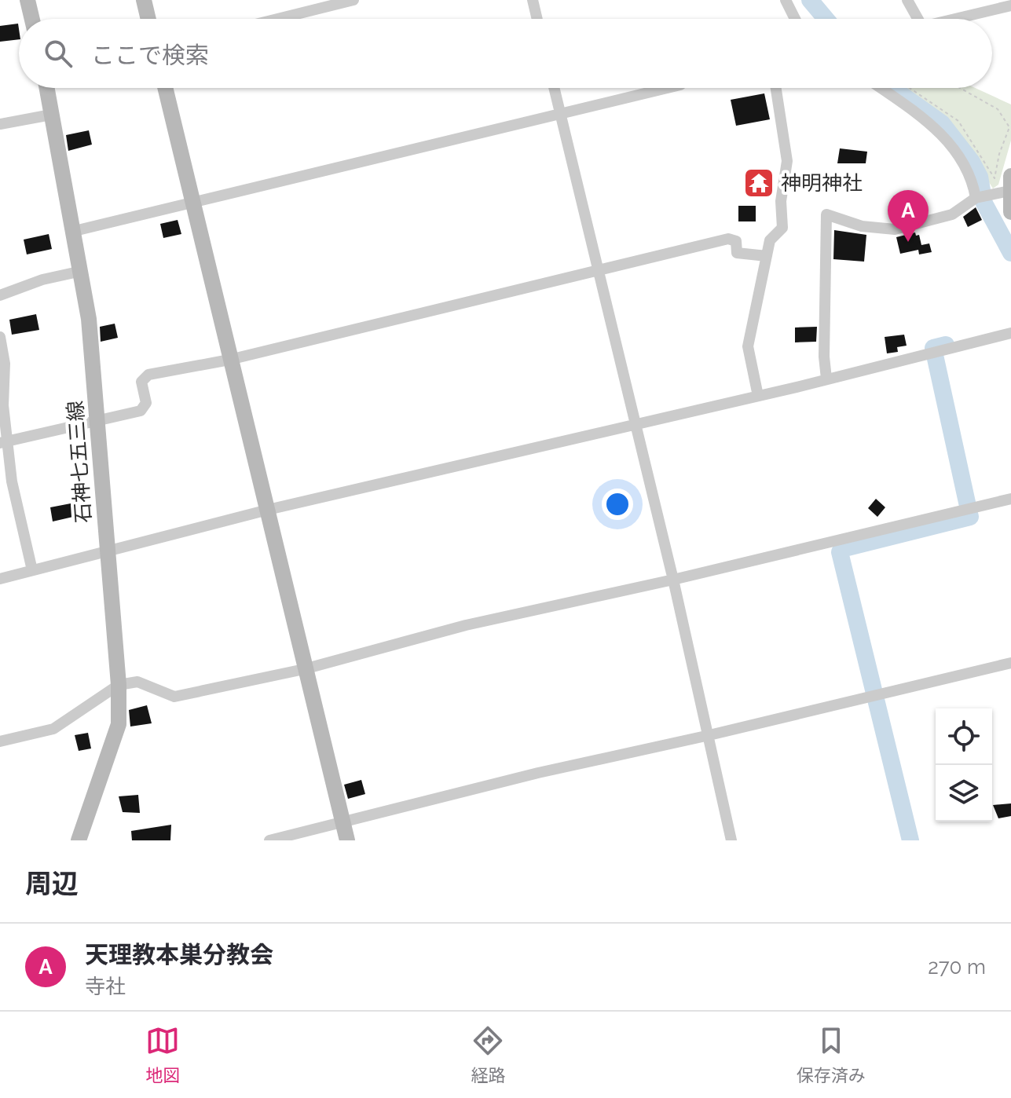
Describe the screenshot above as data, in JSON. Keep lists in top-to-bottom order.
{
  "streets": {
    "street": ["石神七五三線"]
  },
  "places": {
    "temple": ["神明神社"]
  },
  "page": {
    "search": "ここで検索",
    "pins": "A",
    "heading": "周辺",
    "list": [
      {
        "mark": "A",
        "name": "天理教本巣分教会",
        "note": "寺社",
        "value": "270 m"
      }
    ],
    "nav": ["地図", "経路", "保存済み"]
  }
}
